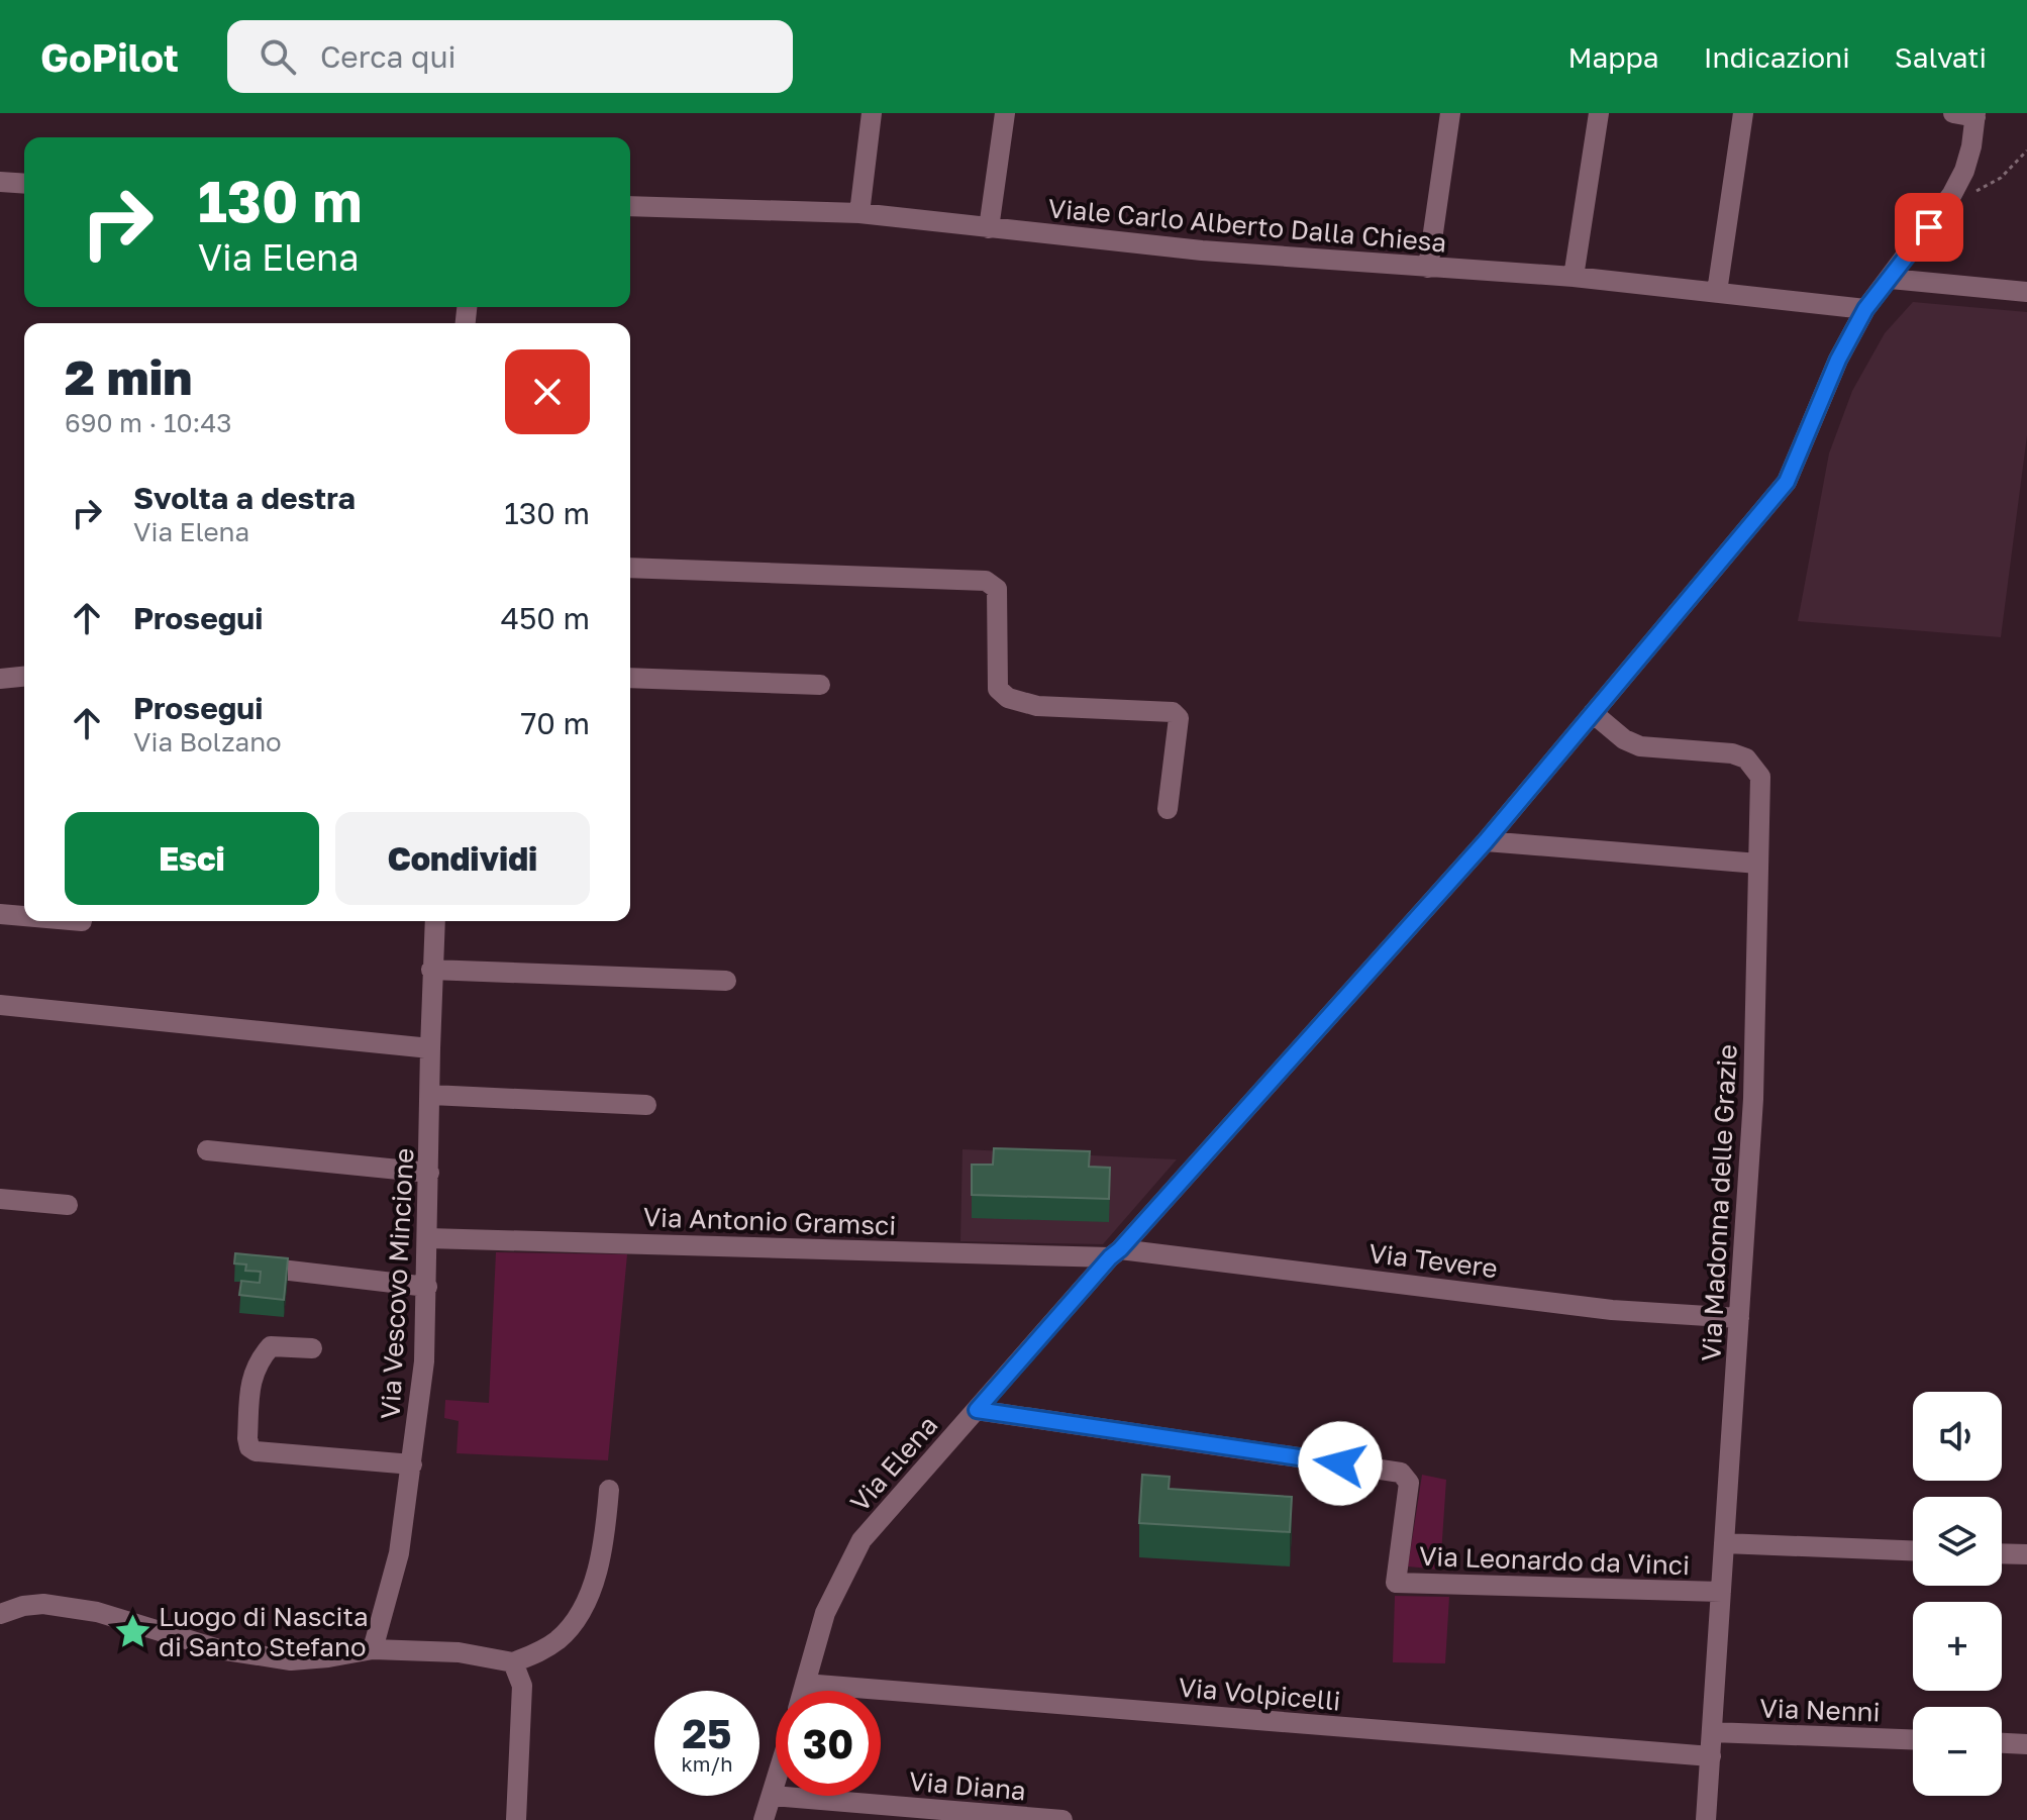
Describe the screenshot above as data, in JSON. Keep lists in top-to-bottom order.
{
  "streets": {
    "street": [
      "Viale Carlo Alberto Dalla Chiesa",
      "Via Madonna delle Grazie",
      "Via Antonio Gramsci",
      "Via Tevere",
      "Via Vescovo Mincione",
      "Via Elena",
      "Via Leonardo da Vinci",
      "Via Volpicelli",
      "Via Nenni",
      "Via Diana"
    ]
  },
  "crossings": [
    ["Viale Carlo Alberto Dalla Chiesa", "Via Elena"],
    ["Via Madonna delle Grazie", "Via Tevere"],
    ["Via Madonna delle Grazie", "Via Elena"],
    ["Via Madonna delle Grazie", "Via Leonardo da Vinci"],
    ["Via Madonna delle Grazie", "Via Volpicelli"],
    ["Via Madonna delle Grazie", "Via Nenni"],
    ["Via Antonio Gramsci", "Via Tevere"],
    ["Via Antonio Gramsci", "Via Vescovo Mincione"],
    ["Via Antonio Gramsci", "Via Elena"],
    ["Via Tevere", "Via Elena"],
    ["Via Elena", "Via Leonardo da Vinci"],
    ["Via Elena", "Via Volpicelli"]
  ],
  "places": {
    "place": ["Luogo di Nascita di Santo Stefano"]
  },
  "page": {
    "header": "GoPilot",
    "search": "Cerca qui",
    "nav": ["Mappa", "Indicazioni", "Salvati"],
    "turn": ["130 m", "Via Elena"],
    "heading": ["2 min", "690 m · 10:43"],
    "list": [
      {
        "name": "Svolta a destra",
        "note": "Via Elena",
        "value": "130 m"
      },
      {
        "name": "Prosegui",
        "value": "450 m"
      },
      {
        "name": "Prosegui",
        "note": "Via Bolzano",
        "value": "70 m"
      }
    ],
    "buttons": ["Esci", "Condividi"],
    "map_buttons": ["+", "−"],
    "speed": "25 km/h",
    "limit": "30"
  }
}
